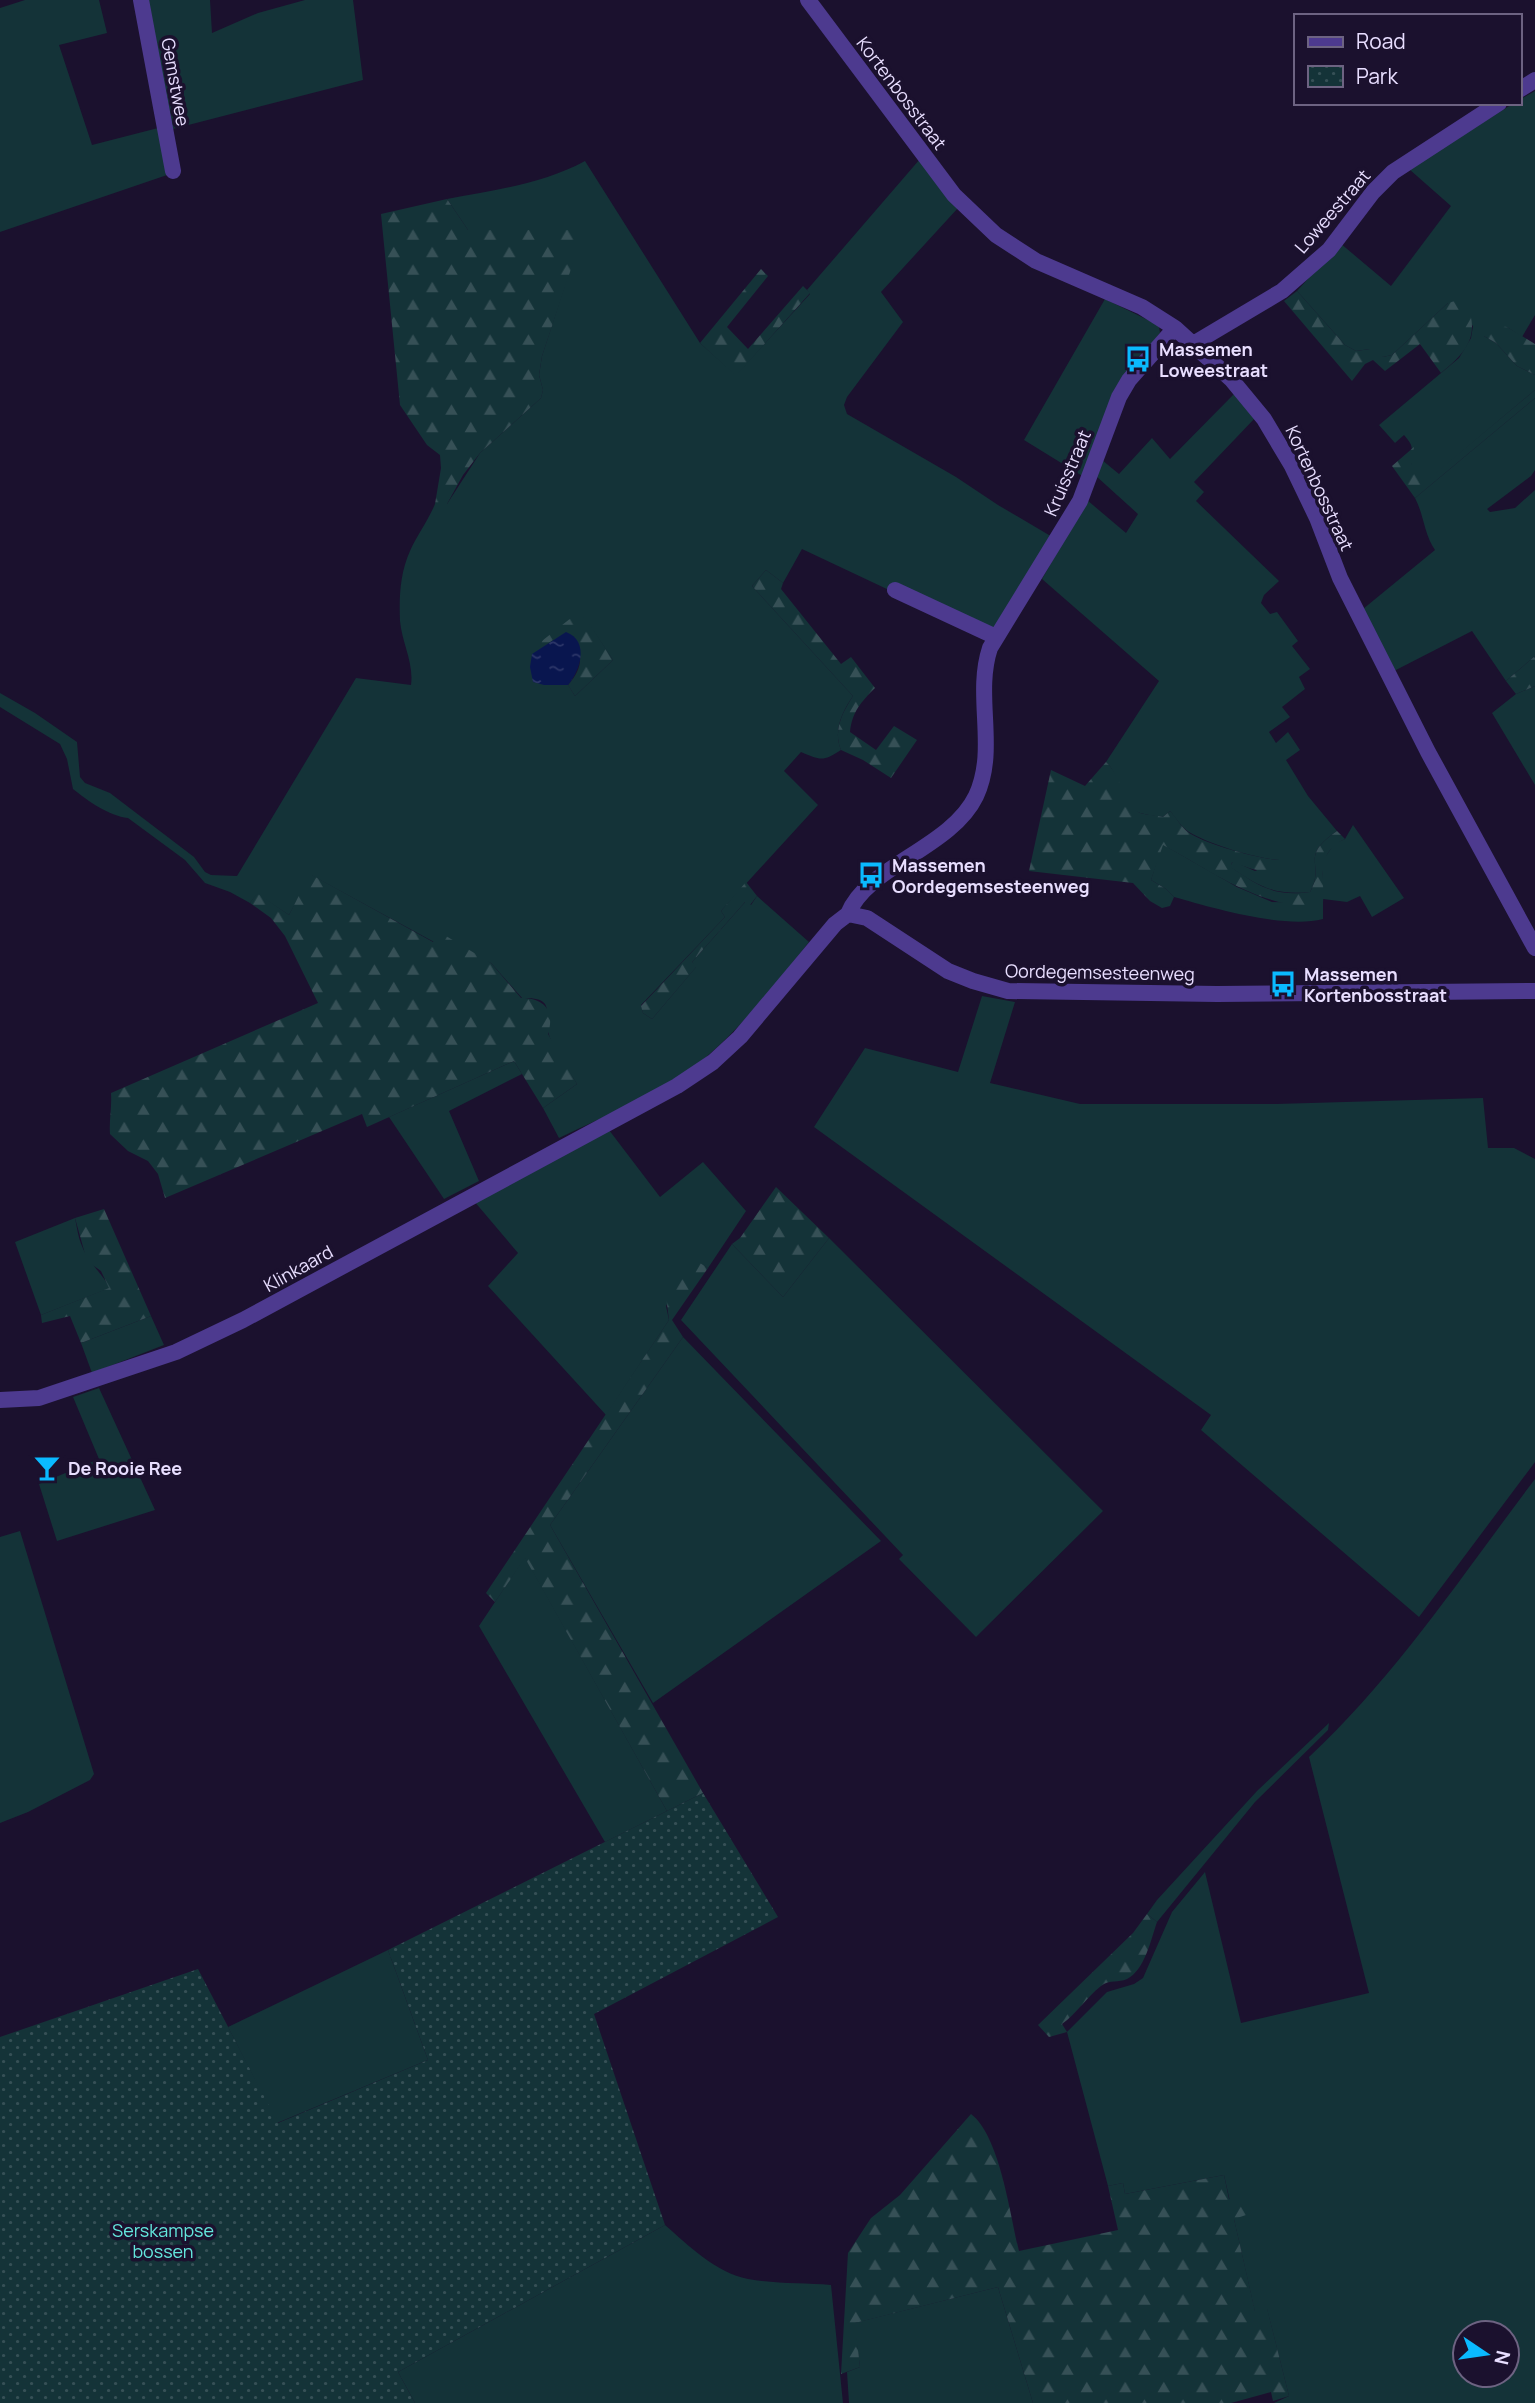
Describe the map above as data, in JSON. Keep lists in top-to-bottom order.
{
  "streets": {
    "street": [
      "Gemstwee",
      "Kortenbosstraat",
      "Loweestraat",
      "Kruisstraat",
      "Oordegemsesteenweg",
      "Klinkaard"
    ]
  },
  "crossings": [
    ["Kortenbosstraat", "Loweestraat"],
    ["Kortenbosstraat", "Kruisstraat"],
    ["Kruisstraat", "Oordegemsesteenweg"],
    ["Kruisstraat", "Klinkaard"],
    ["Oordegemsesteenweg", "Klinkaard"]
  ],
  "parks": ["Serskampse bossen"],
  "places": {
    "bus stop": ["Massemen Loweestraat", "Massemen Oordegemsesteenweg", "Massemen Kortenbosstraat"],
    "bar": ["De Rooie Ree"]
  },
  "legend": ["Road", "Park"],
  "north": "right"
}
